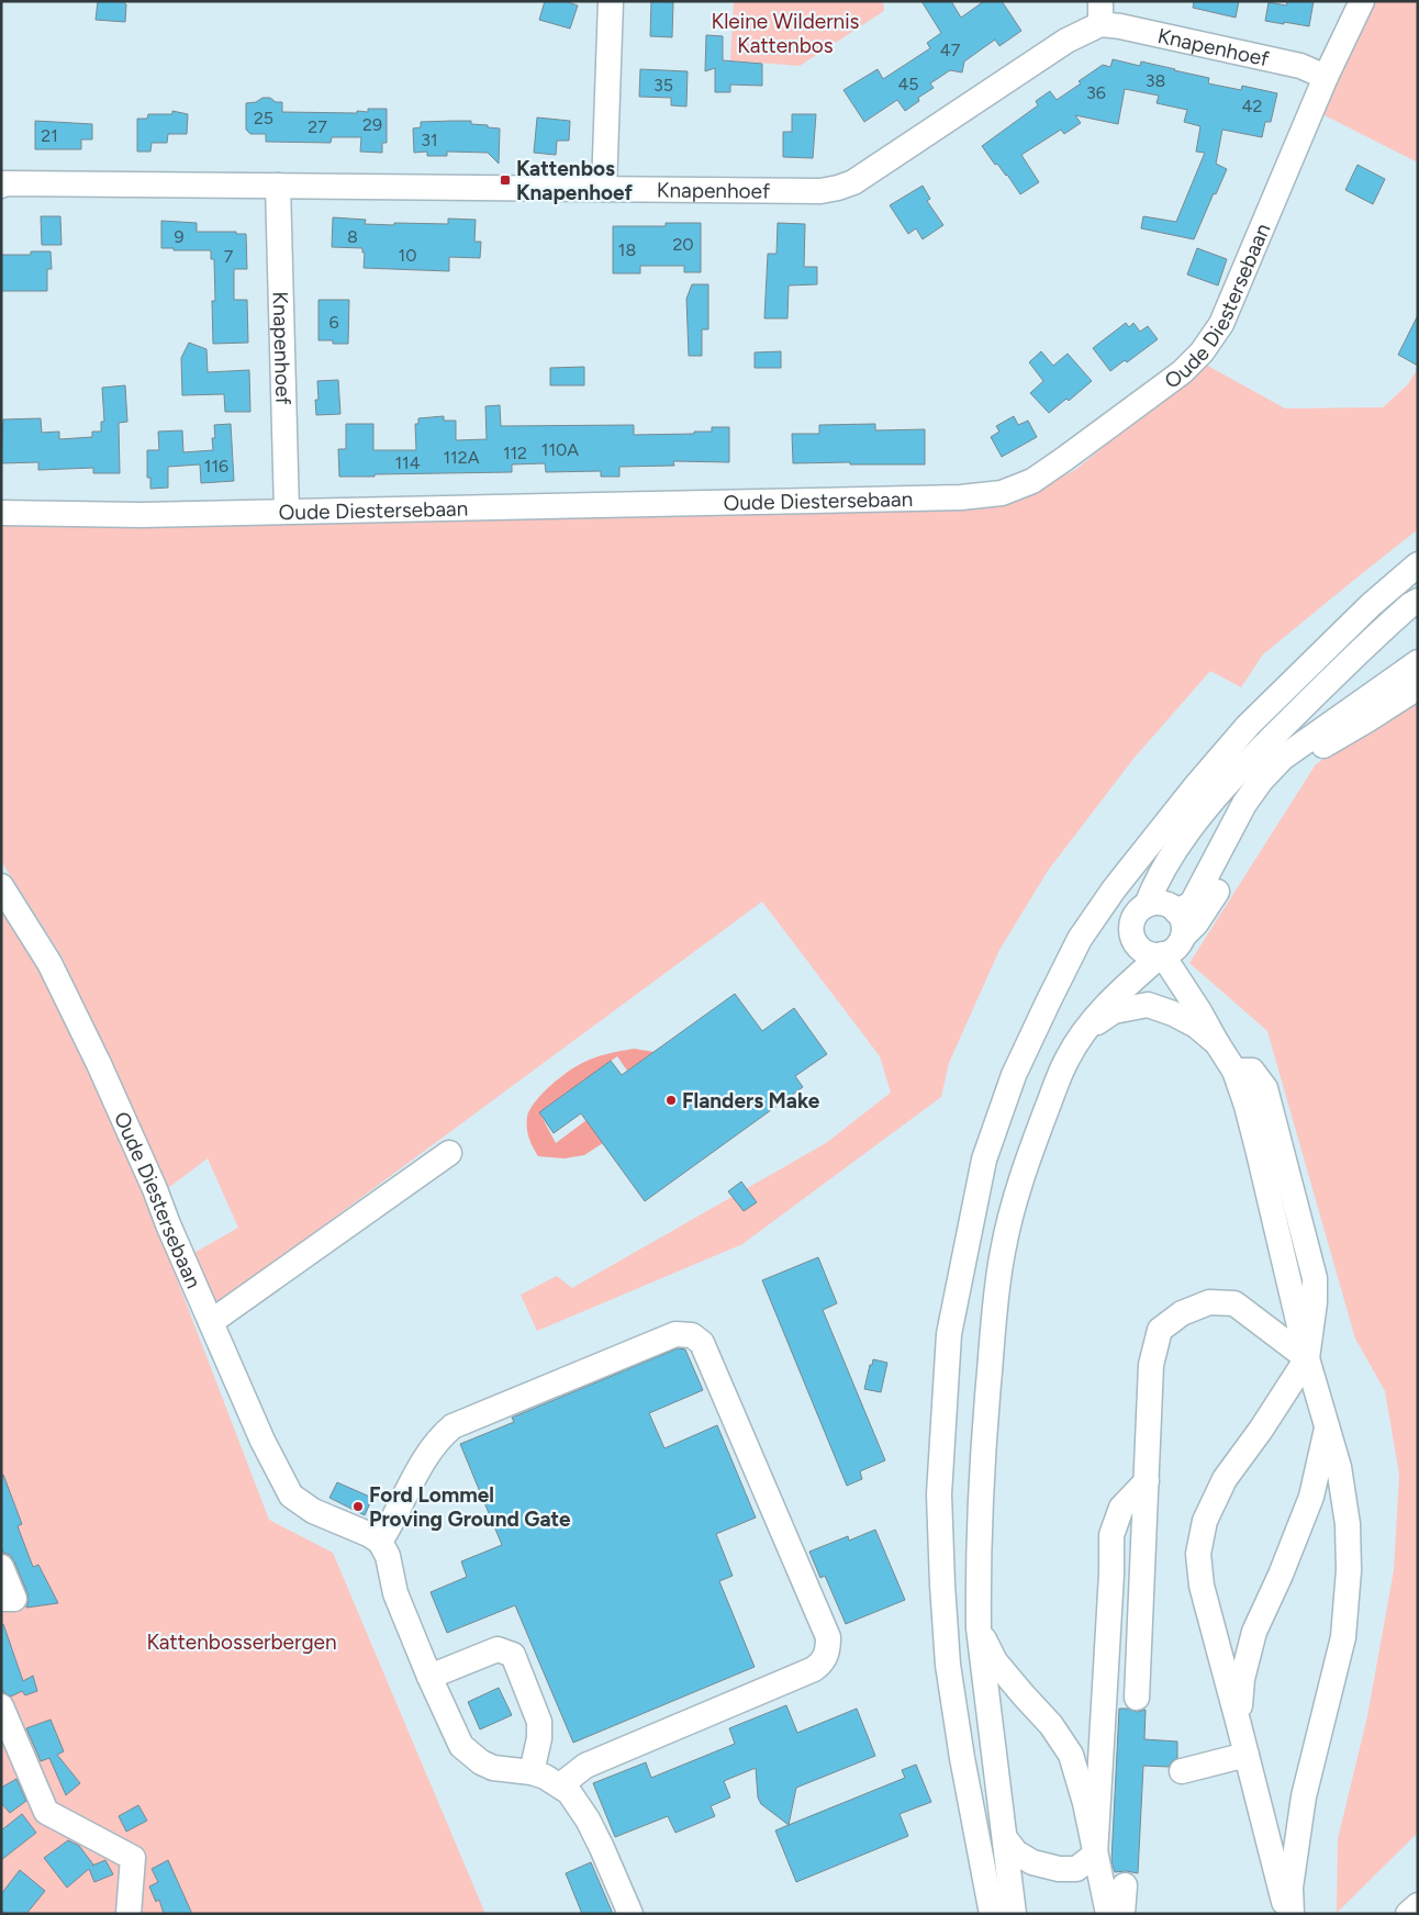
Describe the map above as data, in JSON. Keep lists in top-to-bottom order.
{
  "streets": {
    "street": ["Knapenhoef", "Oude Diestersebaan"]
  },
  "crossings": [
    ["Knapenhoef", "Oude Diestersebaan"]
  ],
  "parks": ["Kleine Wildernis Kattenbos", "Kattenbosserbergen"],
  "places": {
    "transit": ["Kattenbos Knapenhoef"],
    "other": ["Flanders Make", "Ford Lommel Proving Ground Gate"]
  },
  "house_numbers": [
    "47",
    "38",
    "45",
    "35",
    "36",
    "42",
    "25",
    "29",
    "27",
    "21",
    "31",
    "9",
    "8",
    "20",
    "18",
    "10",
    "7",
    "6",
    "110A",
    "112",
    "112A",
    "114",
    "116"
  ]
}
